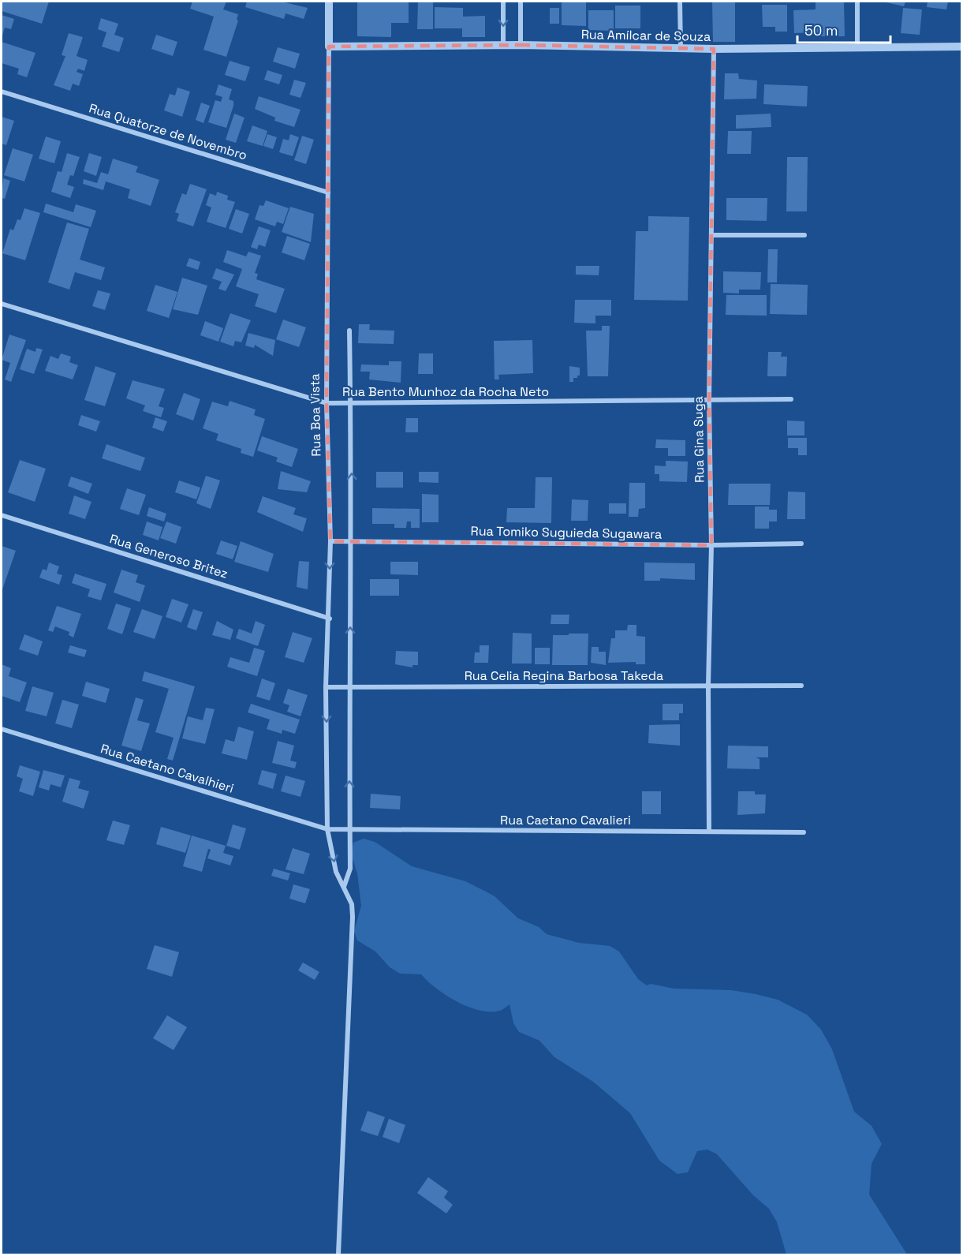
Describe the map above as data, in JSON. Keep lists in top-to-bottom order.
{
  "streets": {
    "street": [
      "Rua Amílcar de Souza",
      "Rua Quatorze de Novembro",
      "Rua Bento Munhoz da Rocha Neto",
      "Rua Boa Vista",
      "Rua Gina Suga",
      "Rua Tomiko Suguieda Sugawara",
      "Rua Generoso Britez",
      "Rua Celia Regina Barbosa Takeda",
      "Rua Caetano Cavalhieri",
      "Rua Caetano Cavalieri"
    ]
  },
  "crossings": [
    ["Rua Amílcar de Souza", "Rua Boa Vista"],
    ["Rua Amílcar de Souza", "Rua Gina Suga"],
    ["Rua Quatorze de Novembro", "Rua Boa Vista"],
    ["Rua Bento Munhoz da Rocha Neto", "Rua Boa Vista"],
    ["Rua Bento Munhoz da Rocha Neto", "Rua Gina Suga"],
    ["Rua Boa Vista", "Rua Tomiko Suguieda Sugawara"],
    ["Rua Boa Vista", "Rua Generoso Britez"],
    ["Rua Boa Vista", "Rua Celia Regina Barbosa Takeda"],
    ["Rua Boa Vista", "Rua Caetano Cavalhieri"],
    ["Rua Boa Vista", "Rua Caetano Cavalieri"],
    ["Rua Gina Suga", "Rua Tomiko Suguieda Sugawara"],
    ["Rua Gina Suga", "Rua Celia Regina Barbosa Takeda"],
    ["Rua Gina Suga", "Rua Caetano Cavalieri"],
    ["Rua Caetano Cavalhieri", "Rua Caetano Cavalieri"]
  ],
  "scale_bar": "50 m"
}
